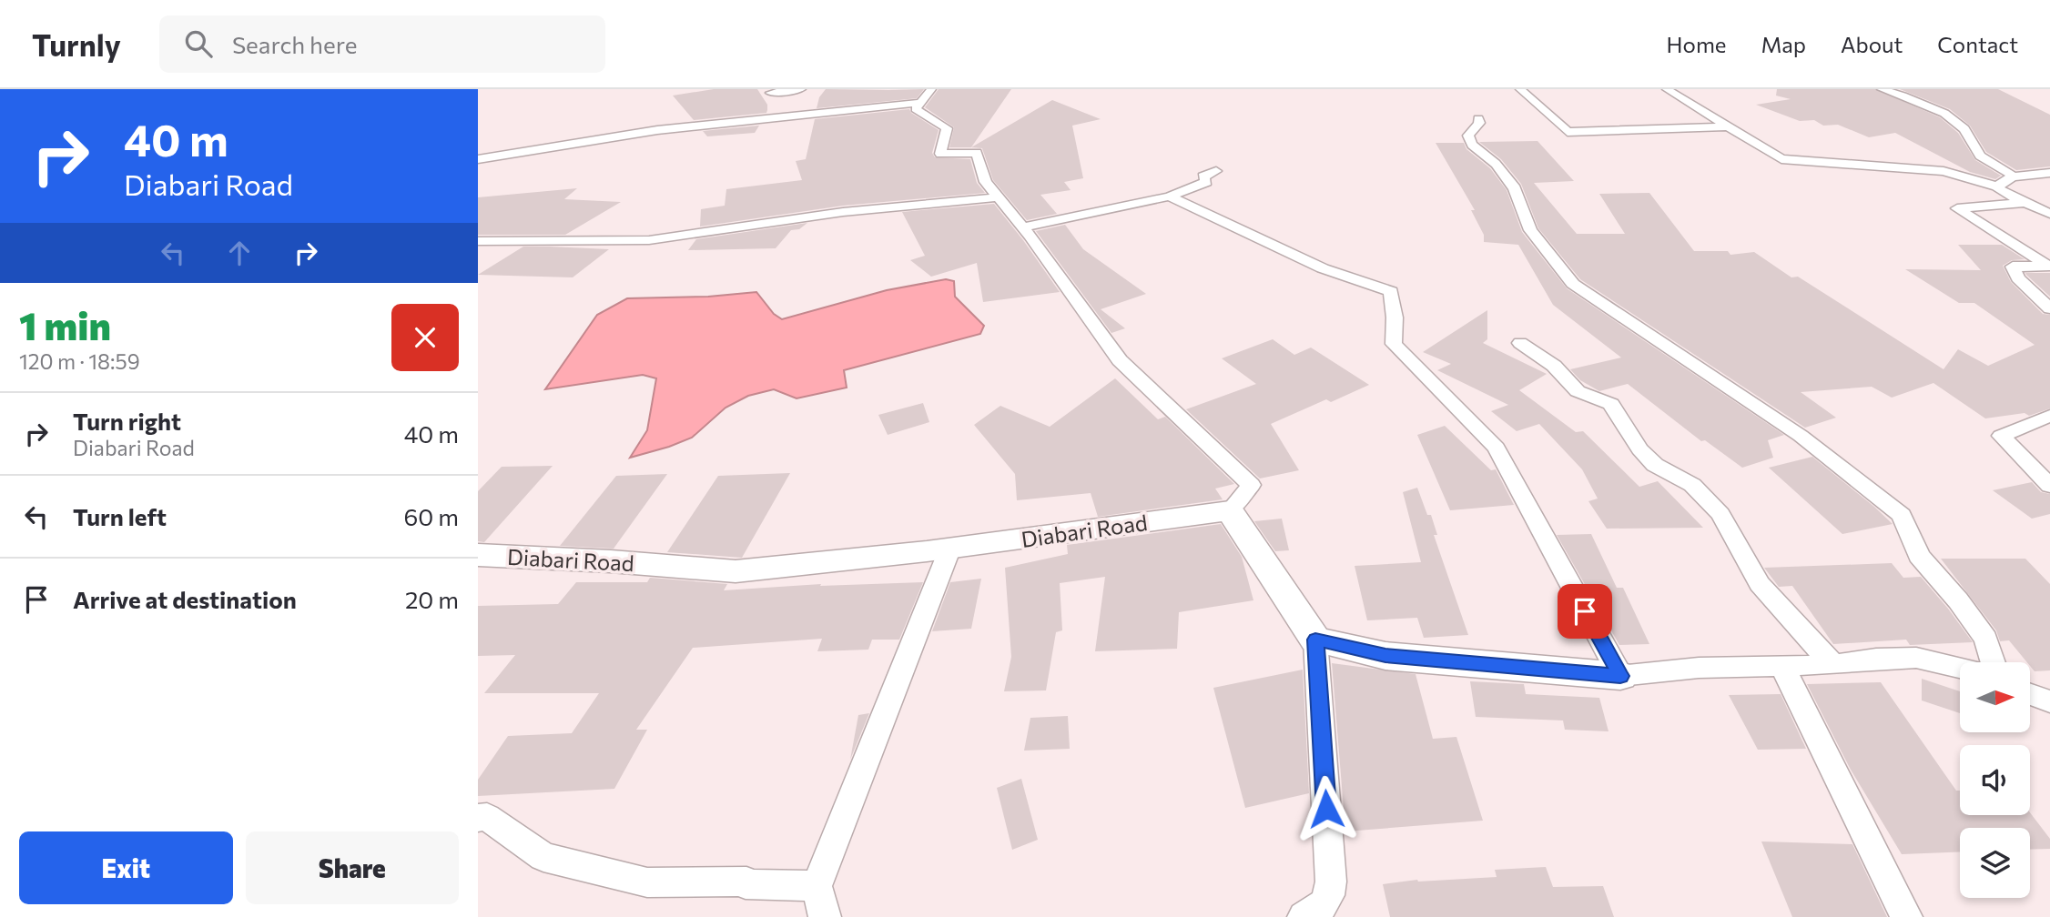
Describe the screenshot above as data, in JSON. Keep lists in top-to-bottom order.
{
  "streets": {
    "street": ["Diabari Road"]
  },
  "north": "right",
  "page": {
    "header": "Turnly",
    "search": "Search here",
    "nav": [
      "Home",
      "Map",
      "About",
      "Contact"
    ],
    "turn": ["40 m", "Diabari Road"],
    "heading": ["1 min", "120 m · 18:59"],
    "list": [
      {
        "name": "Turn right",
        "note": "Diabari Road",
        "value": "40 m"
      },
      {
        "name": "Turn left",
        "value": "60 m"
      },
      {
        "name": "Arrive at destination",
        "value": "20 m"
      }
    ],
    "buttons": ["Exit", "Share"]
  }
}
